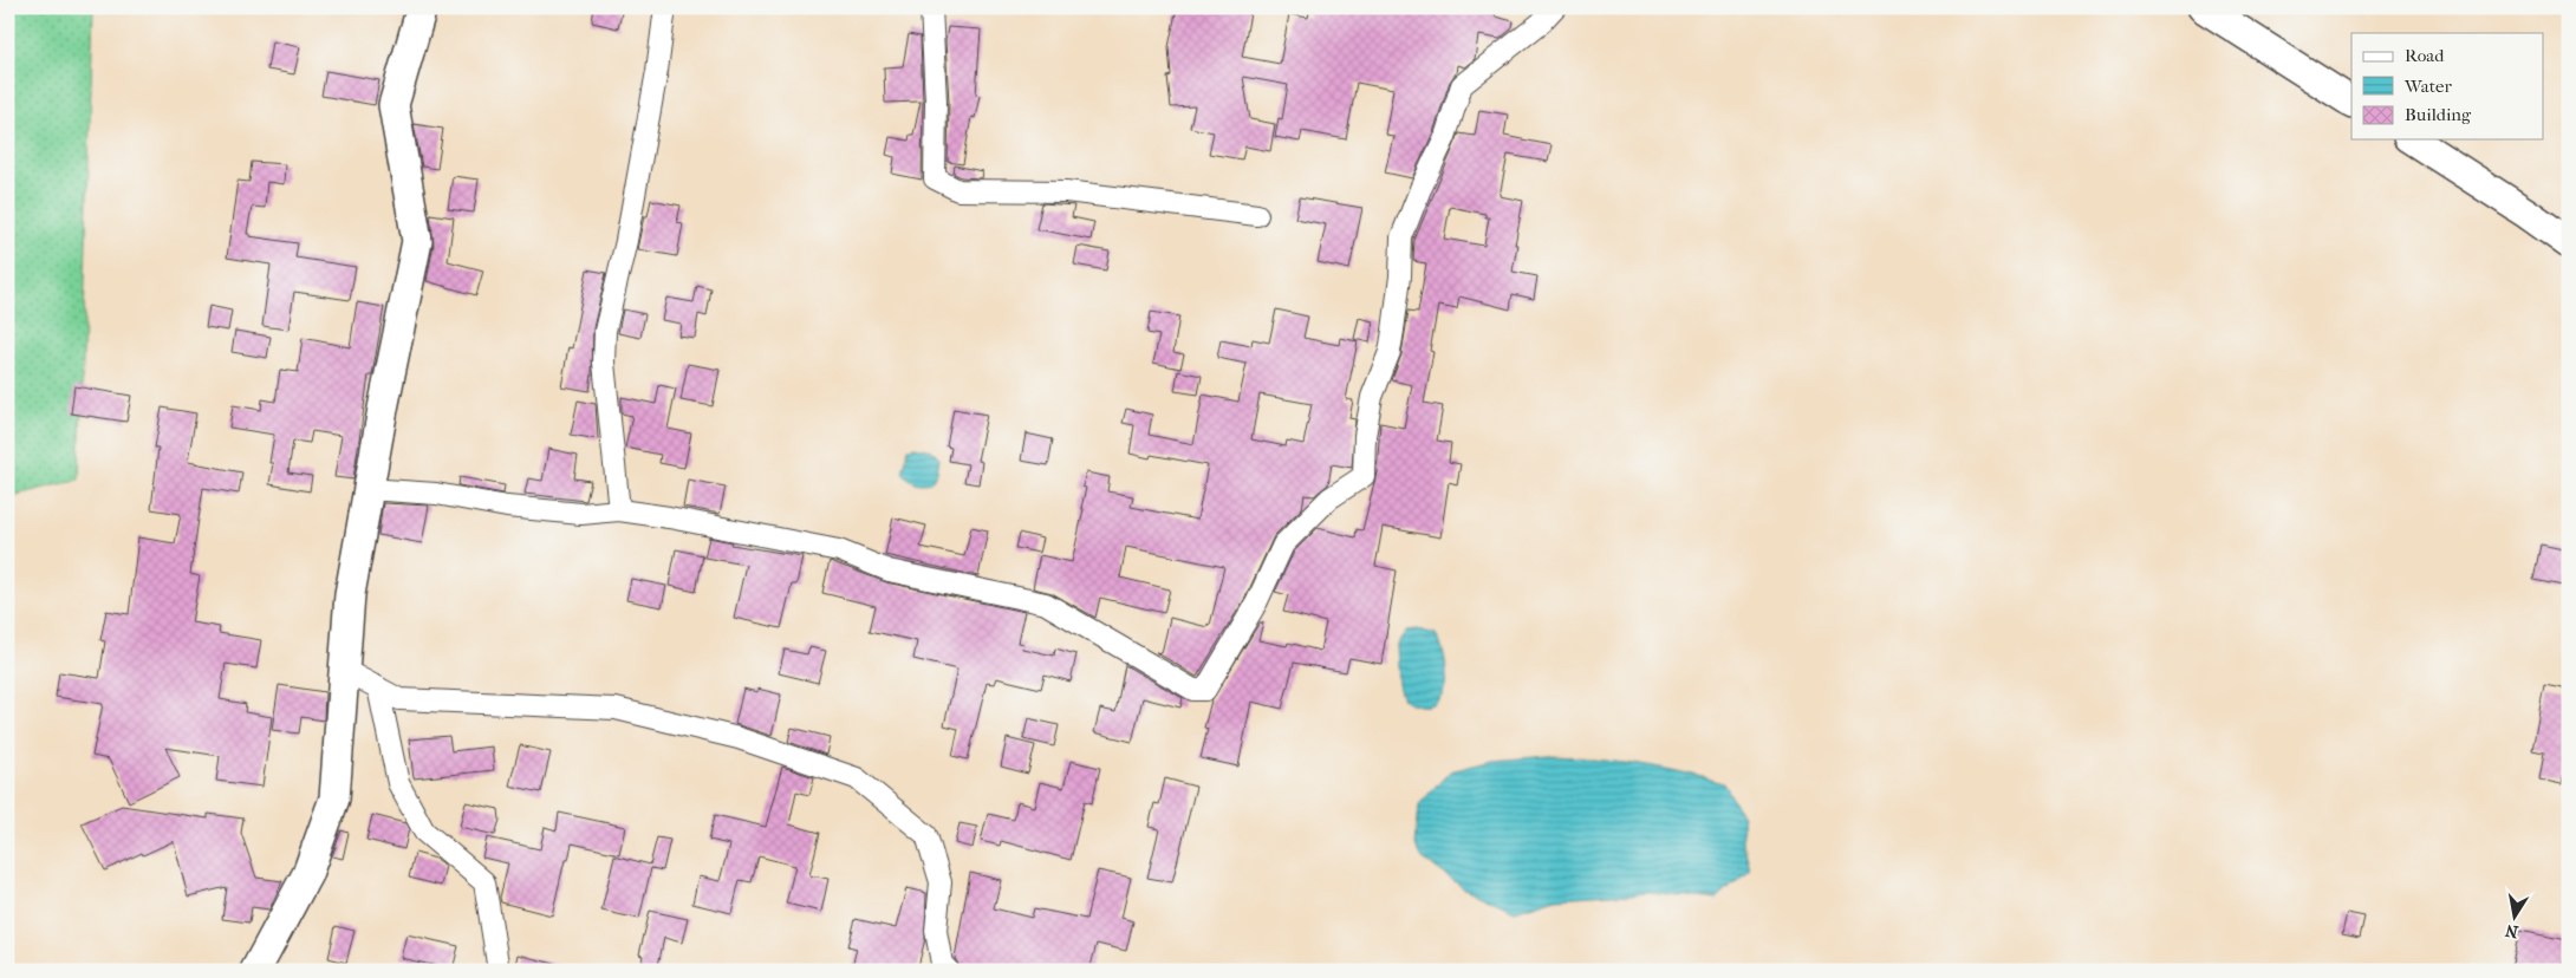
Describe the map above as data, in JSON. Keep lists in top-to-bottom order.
{
  "legend": ["Road", "Water", "Building"],
  "north": "bottom"
}
